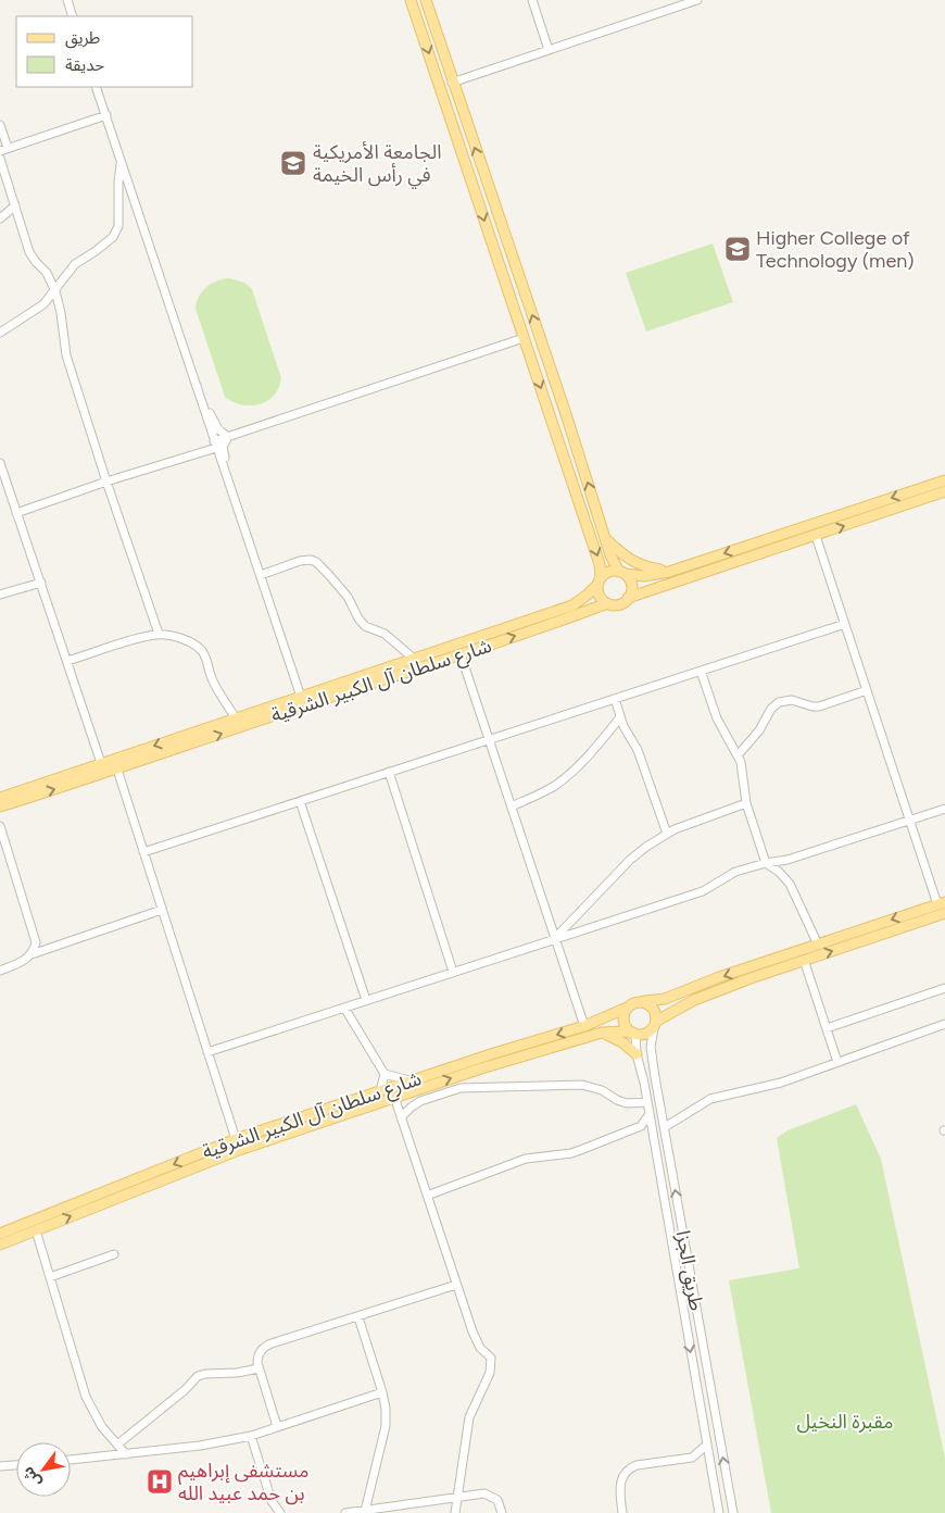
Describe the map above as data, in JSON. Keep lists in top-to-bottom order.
{
  "streets": {
    "main road": ["شارع سلطان آل الكبير الشرقية"],
    "street": ["طريق الجزا"]
  },
  "crossings": [
    ["شارع سلطان آل الكبير الشرقية", "طريق الجزا"]
  ],
  "parks": ["مقبرة النخيل"],
  "places": {
    "school or university": ["الجامعة الأمريكية في رأس الخيمة", "Higher College of Technology (men)"],
    "hospital": ["مستشفى إبراهيم بن حمد عبيد الله"]
  },
  "legend": ["طريق", "حديقة"],
  "north": "bottom left"
}
